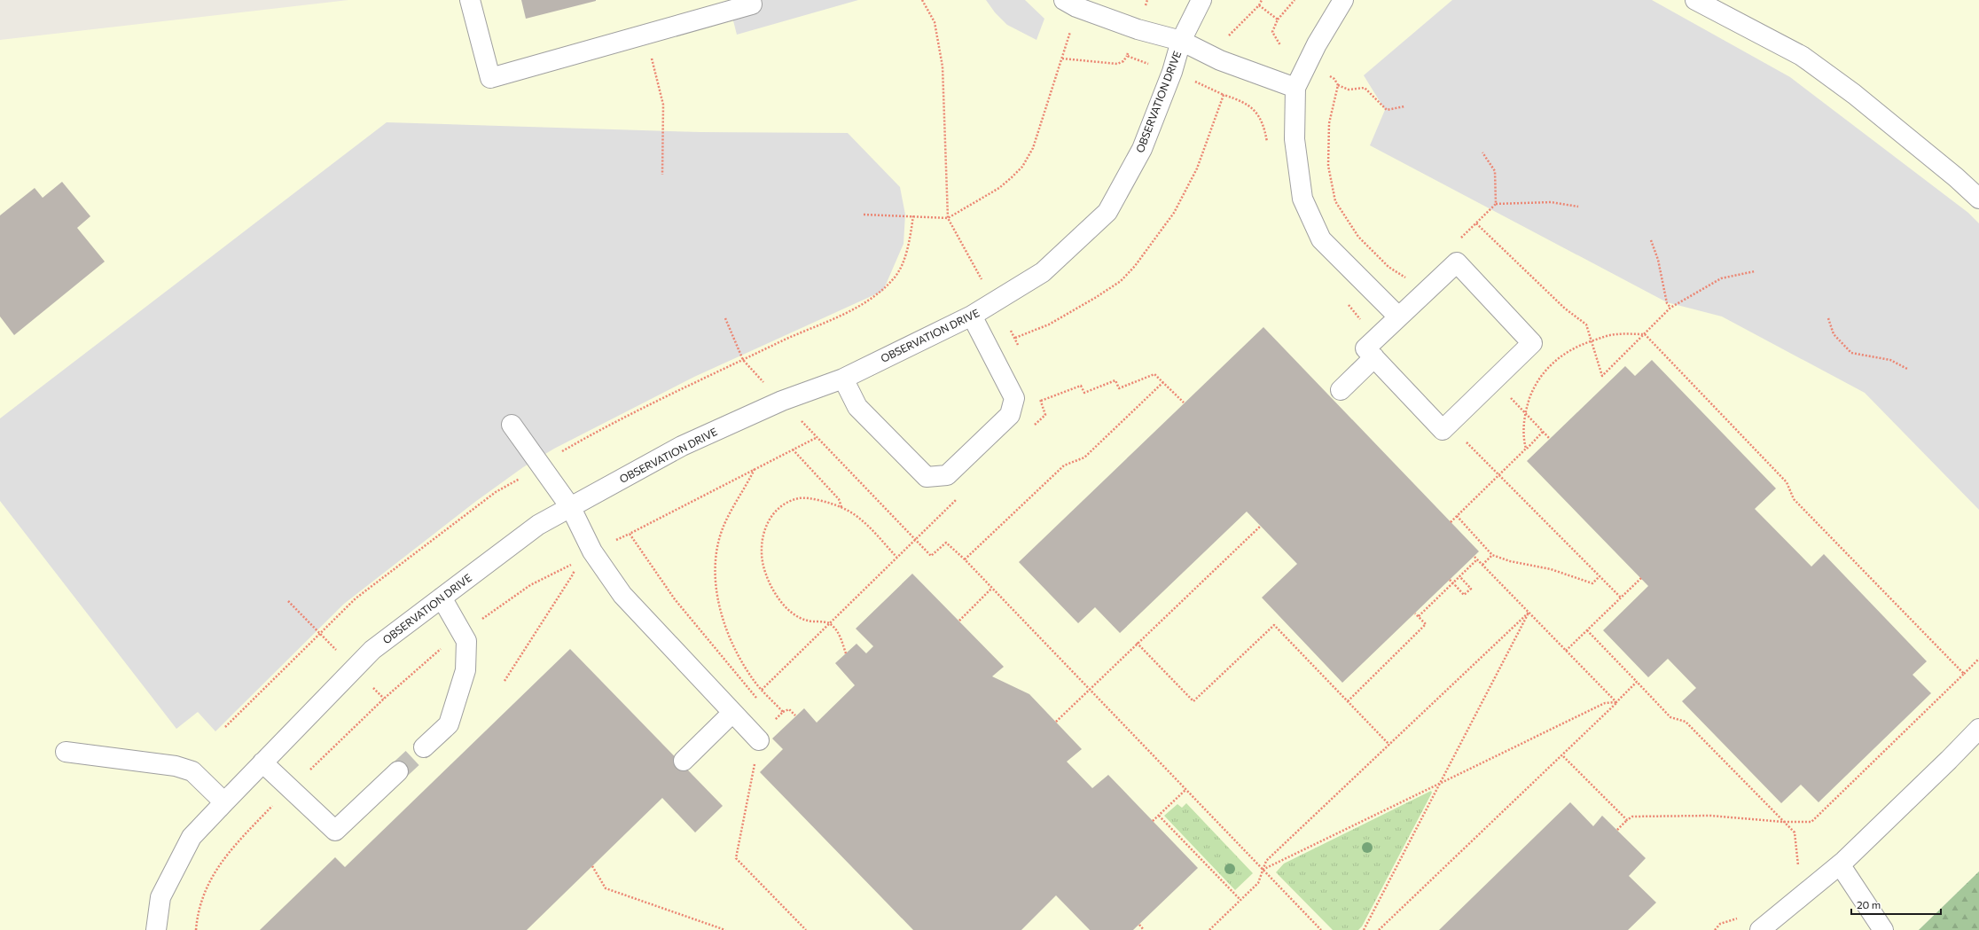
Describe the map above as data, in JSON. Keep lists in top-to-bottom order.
{
  "streets": {
    "street": ["OBSERVATION DRIVE"]
  },
  "scale_bar": "20 m"
}
